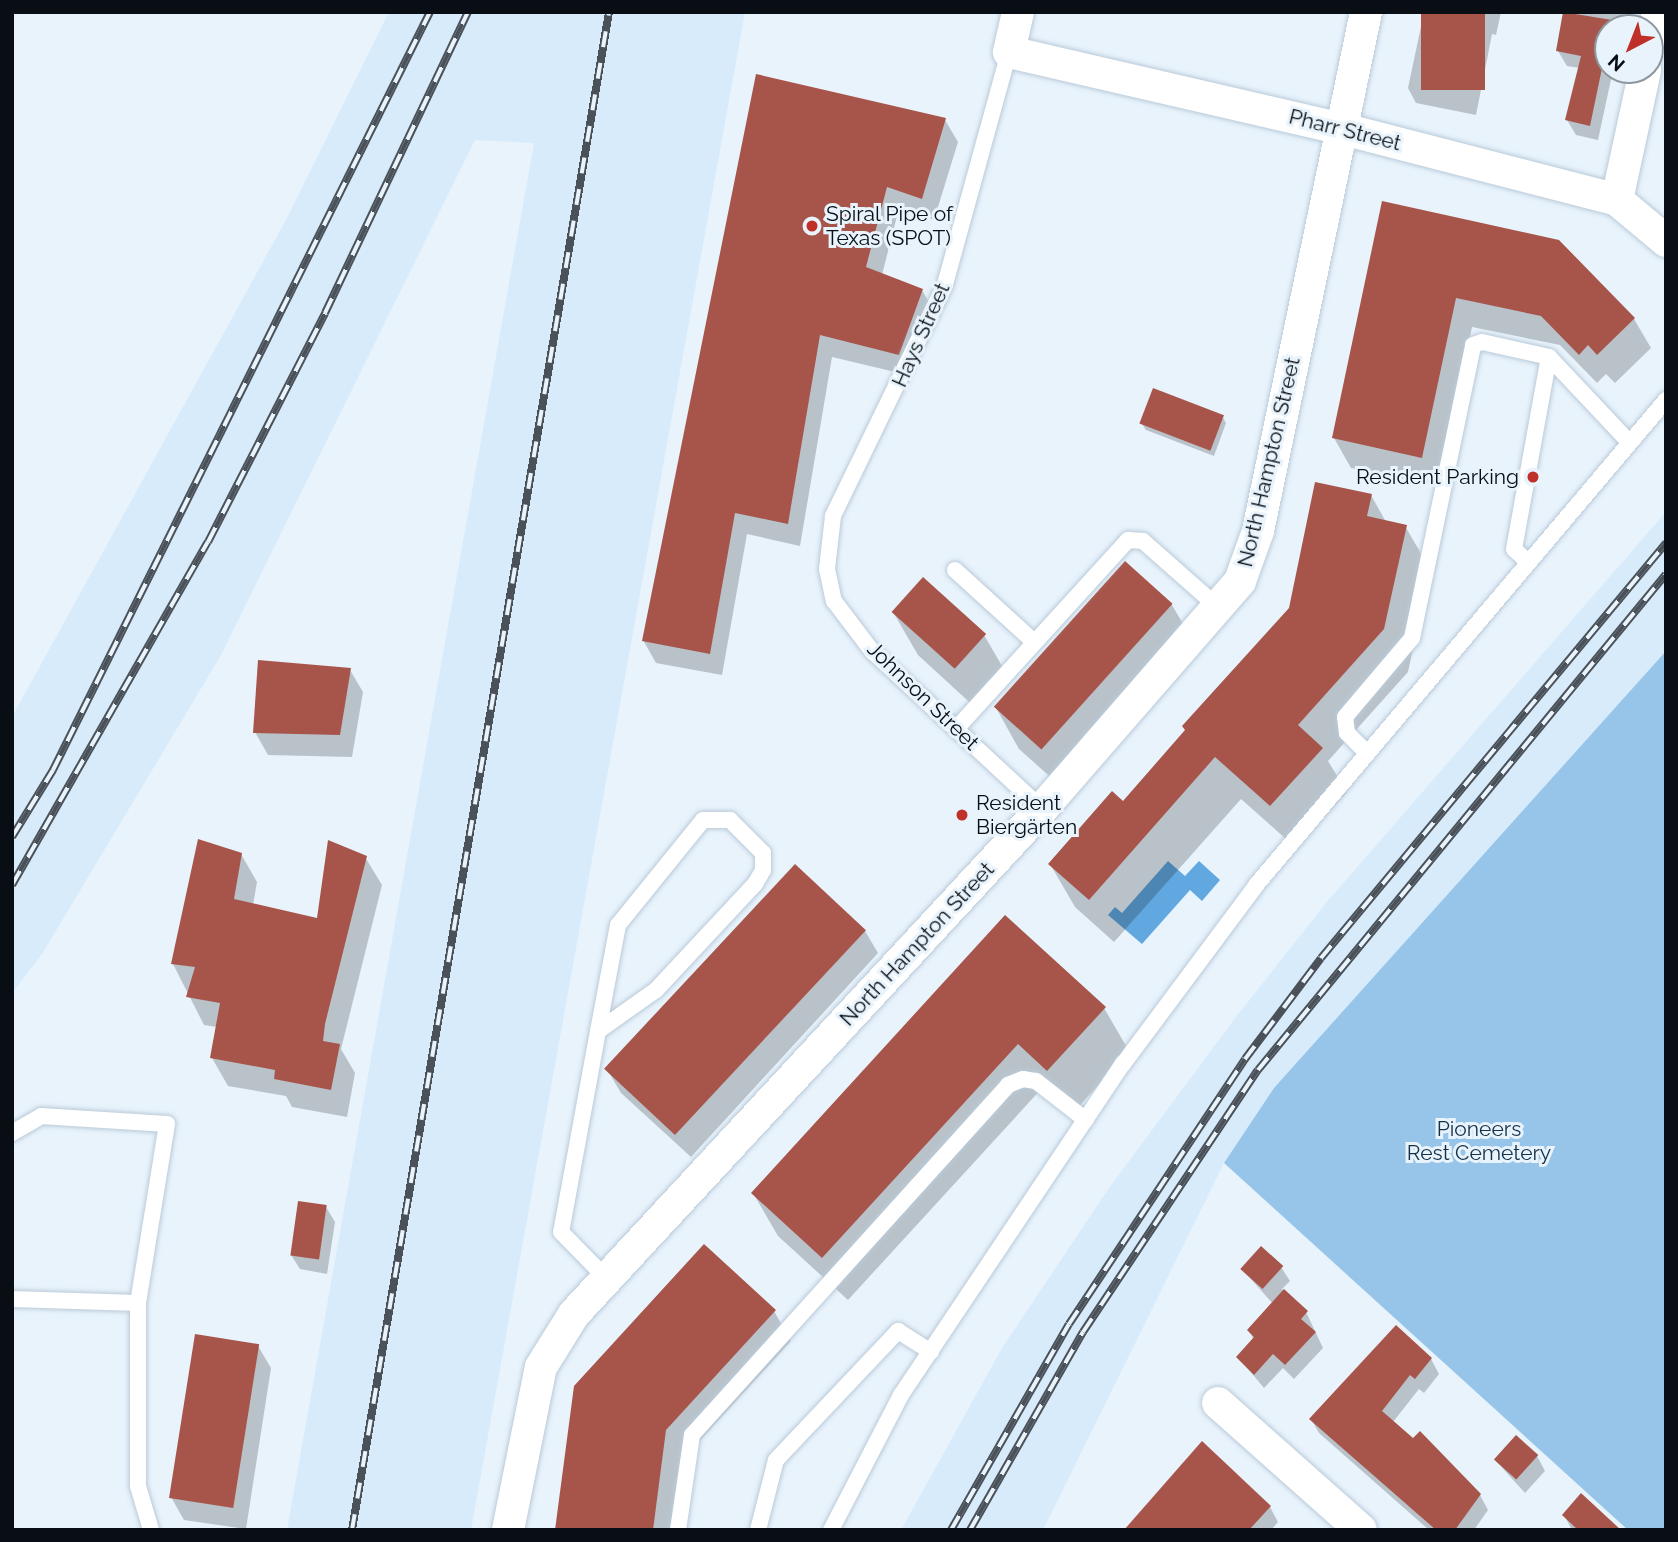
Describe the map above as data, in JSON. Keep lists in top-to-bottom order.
{
  "streets": {
    "street": ["Pharr Street", "Hays Street", "North Hampton Street"],
    "lane": ["Johnson Street"]
  },
  "crossings": [
    ["Pharr Street", "Hays Street"],
    ["Pharr Street", "North Hampton Street"],
    ["Hays Street", "Johnson Street"],
    ["North Hampton Street", "Johnson Street"]
  ],
  "parks": ["Pioneers Rest Cemetery"],
  "places": ["Spiral Pipe of Texas (SPOT)", "Resident Parking", "Resident Biergärten"],
  "north": "bottom left"
}
